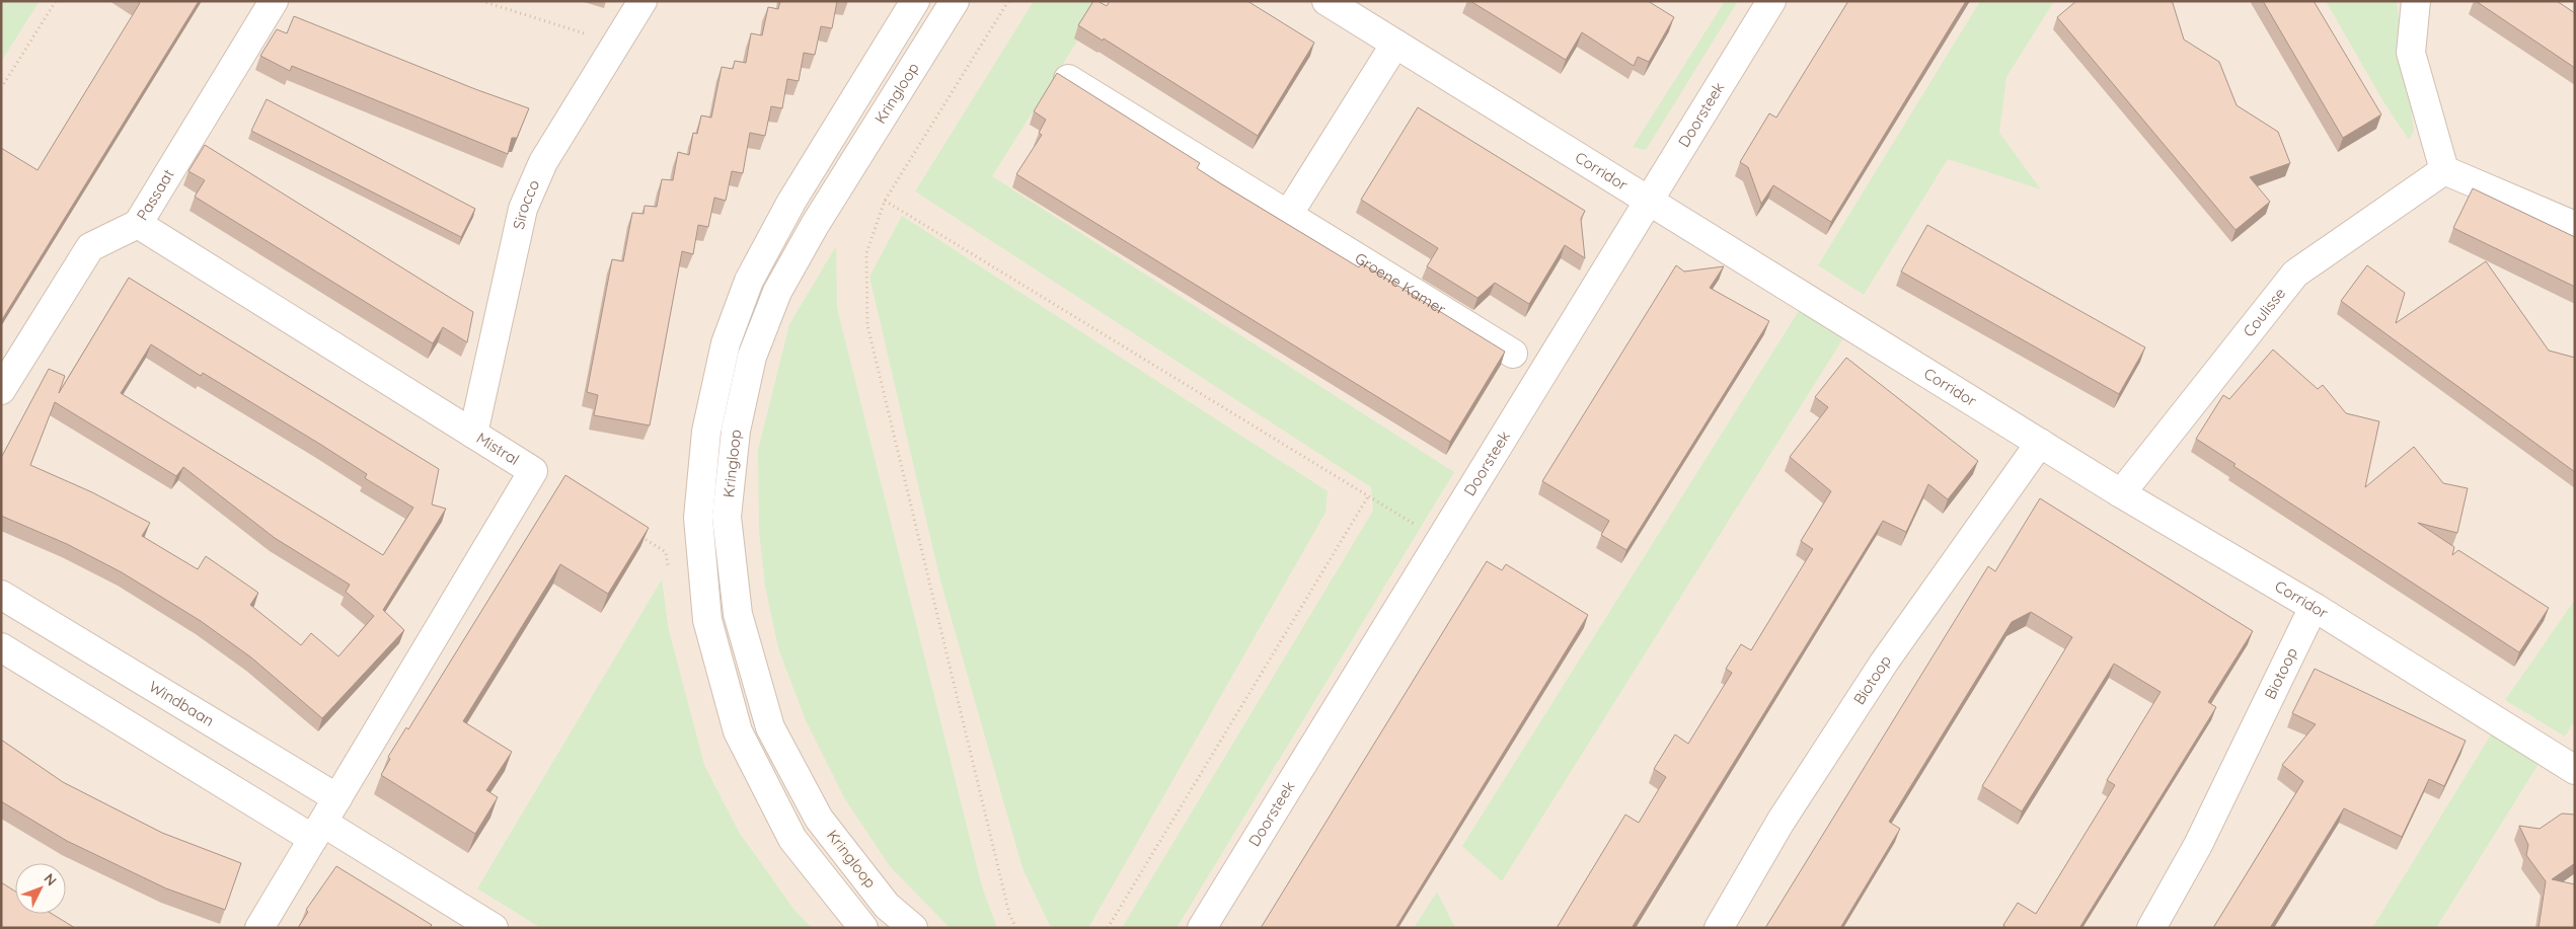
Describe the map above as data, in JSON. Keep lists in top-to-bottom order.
{
  "streets": {
    "street": [
      "Kringloop",
      "Doorsteek",
      "Corridor",
      "Passaat",
      "Sirocco",
      "Groene Kamer",
      "Coulisse",
      "Mistral",
      "Biotoop",
      "Windbaan"
    ]
  },
  "crossings": [
    ["Doorsteek", "Corridor"],
    ["Corridor", "Coulisse"],
    ["Corridor", "Biotoop"],
    ["Passaat", "Mistral"],
    ["Sirocco", "Mistral"],
    ["Mistral", "Windbaan"]
  ],
  "north": "top right"
}
